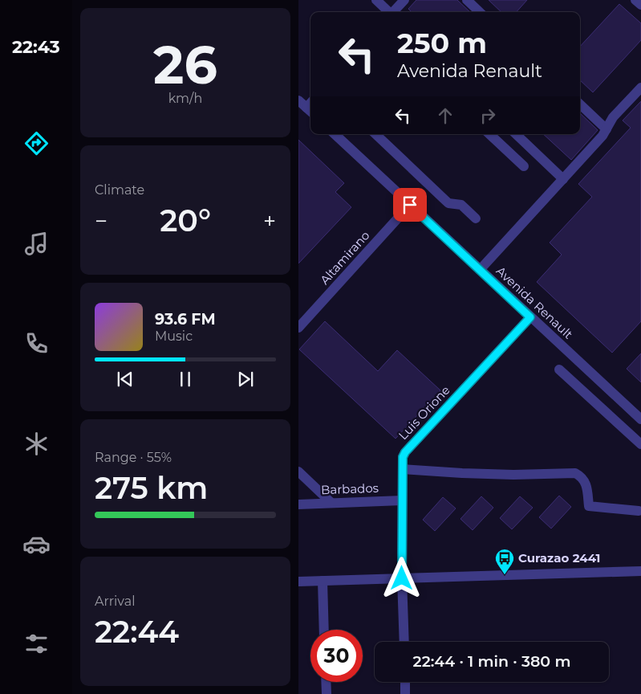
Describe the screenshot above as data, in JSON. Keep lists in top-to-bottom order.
{
  "streets": {
    "street": [
      "Altamirano",
      "Avenida Renault",
      "Luis Orione",
      "Barbados"
    ]
  },
  "crossings": [
    ["Altamirano", "Avenida Renault"],
    ["Avenida Renault", "Luis Orione"],
    ["Luis Orione", "Barbados"]
  ],
  "places": {
    "bus stop": ["Curazao 2441"]
  },
  "page": {
    "tabs": "22:43",
    "tile": [
      ["26", "km/h"],
      "Climate",
      ["Range · 55%", "275 km"],
      ["Arrival", "22:44"]
    ],
    "turn": ["250 m", "Avenida Renault"],
    "heat": ["−", "20°", "+"],
    "song": ["93.6 FM", "Music"],
    "limit": "30",
    "trip": "22:44 · 1 min · 380 m"
  }
}
